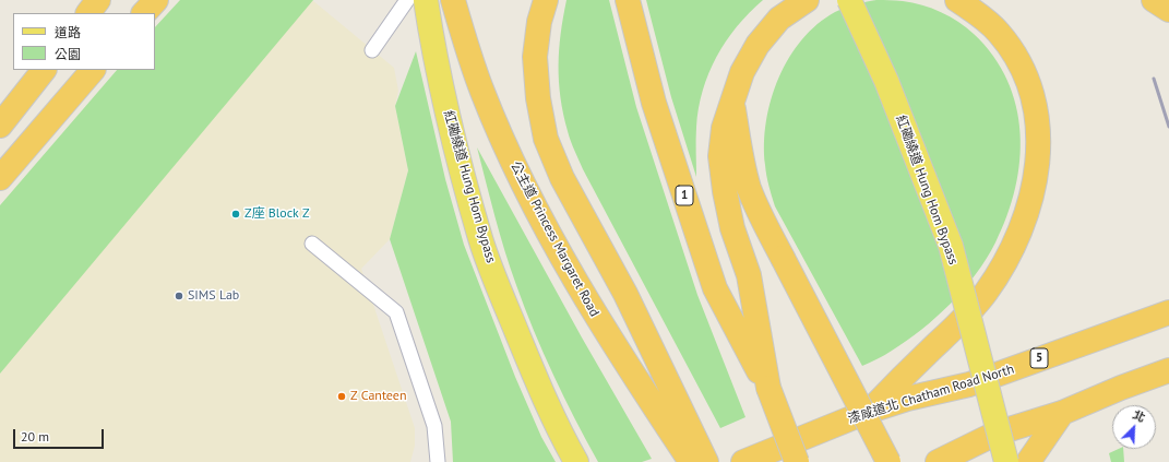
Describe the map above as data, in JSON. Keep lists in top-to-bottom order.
{
  "streets": {
    "highway": [
      "1",
      "公主道 Princess Margaret Road",
      "5",
      "漆咸道北 Chatham Road North"
    ],
    "main road": ["紅磡繞道 Hung Hom Bypass"]
  },
  "places": ["Z座 Block Z", "SIMS Lab", "Z Canteen"],
  "legend": ["道路", "公園"],
  "scale_bar": "20 m",
  "north": "top right"
}
